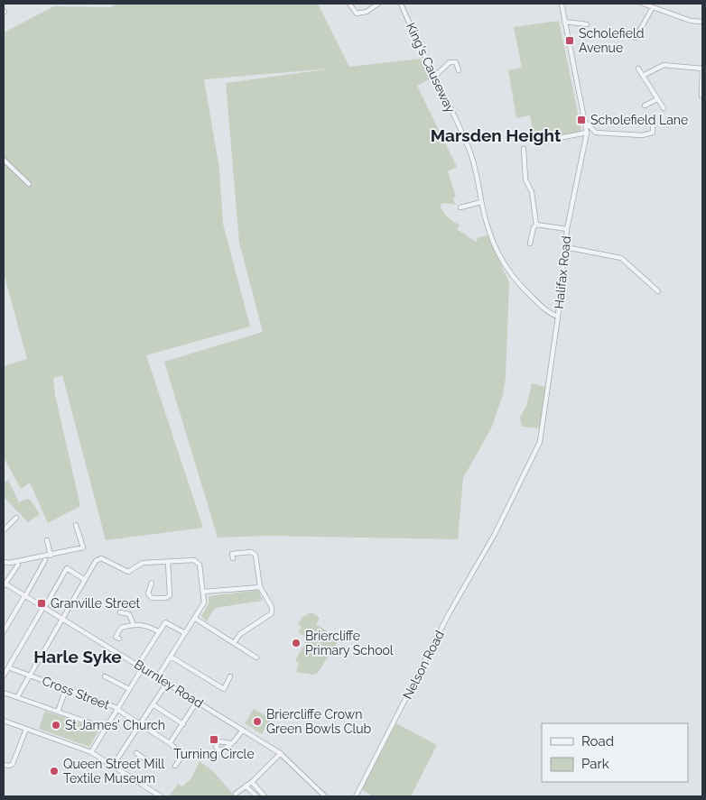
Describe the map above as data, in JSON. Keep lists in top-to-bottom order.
{
  "streets": {
    "street": [
      "King's Causeway",
      "Halifax Road",
      "Nelson Road",
      "Burnley Road",
      "Cross Street"
    ]
  },
  "crossings": [
    ["King's Causeway", "Halifax Road"],
    ["Halifax Road", "Nelson Road"]
  ],
  "districts": ["Marsden Height", "Harle Syke"],
  "places": {
    "transit": [
      "Scholefield Avenue",
      "Scholefield Lane",
      "Granville Street",
      "Turning Circle"
    ],
    "other": [
      "Briercliffe Primary School",
      "Briercliffe Crown Green Bowls Club",
      "St James' Church",
      "Queen Street Mill Textile Museum"
    ]
  },
  "legend": ["Road", "Park"]
}
